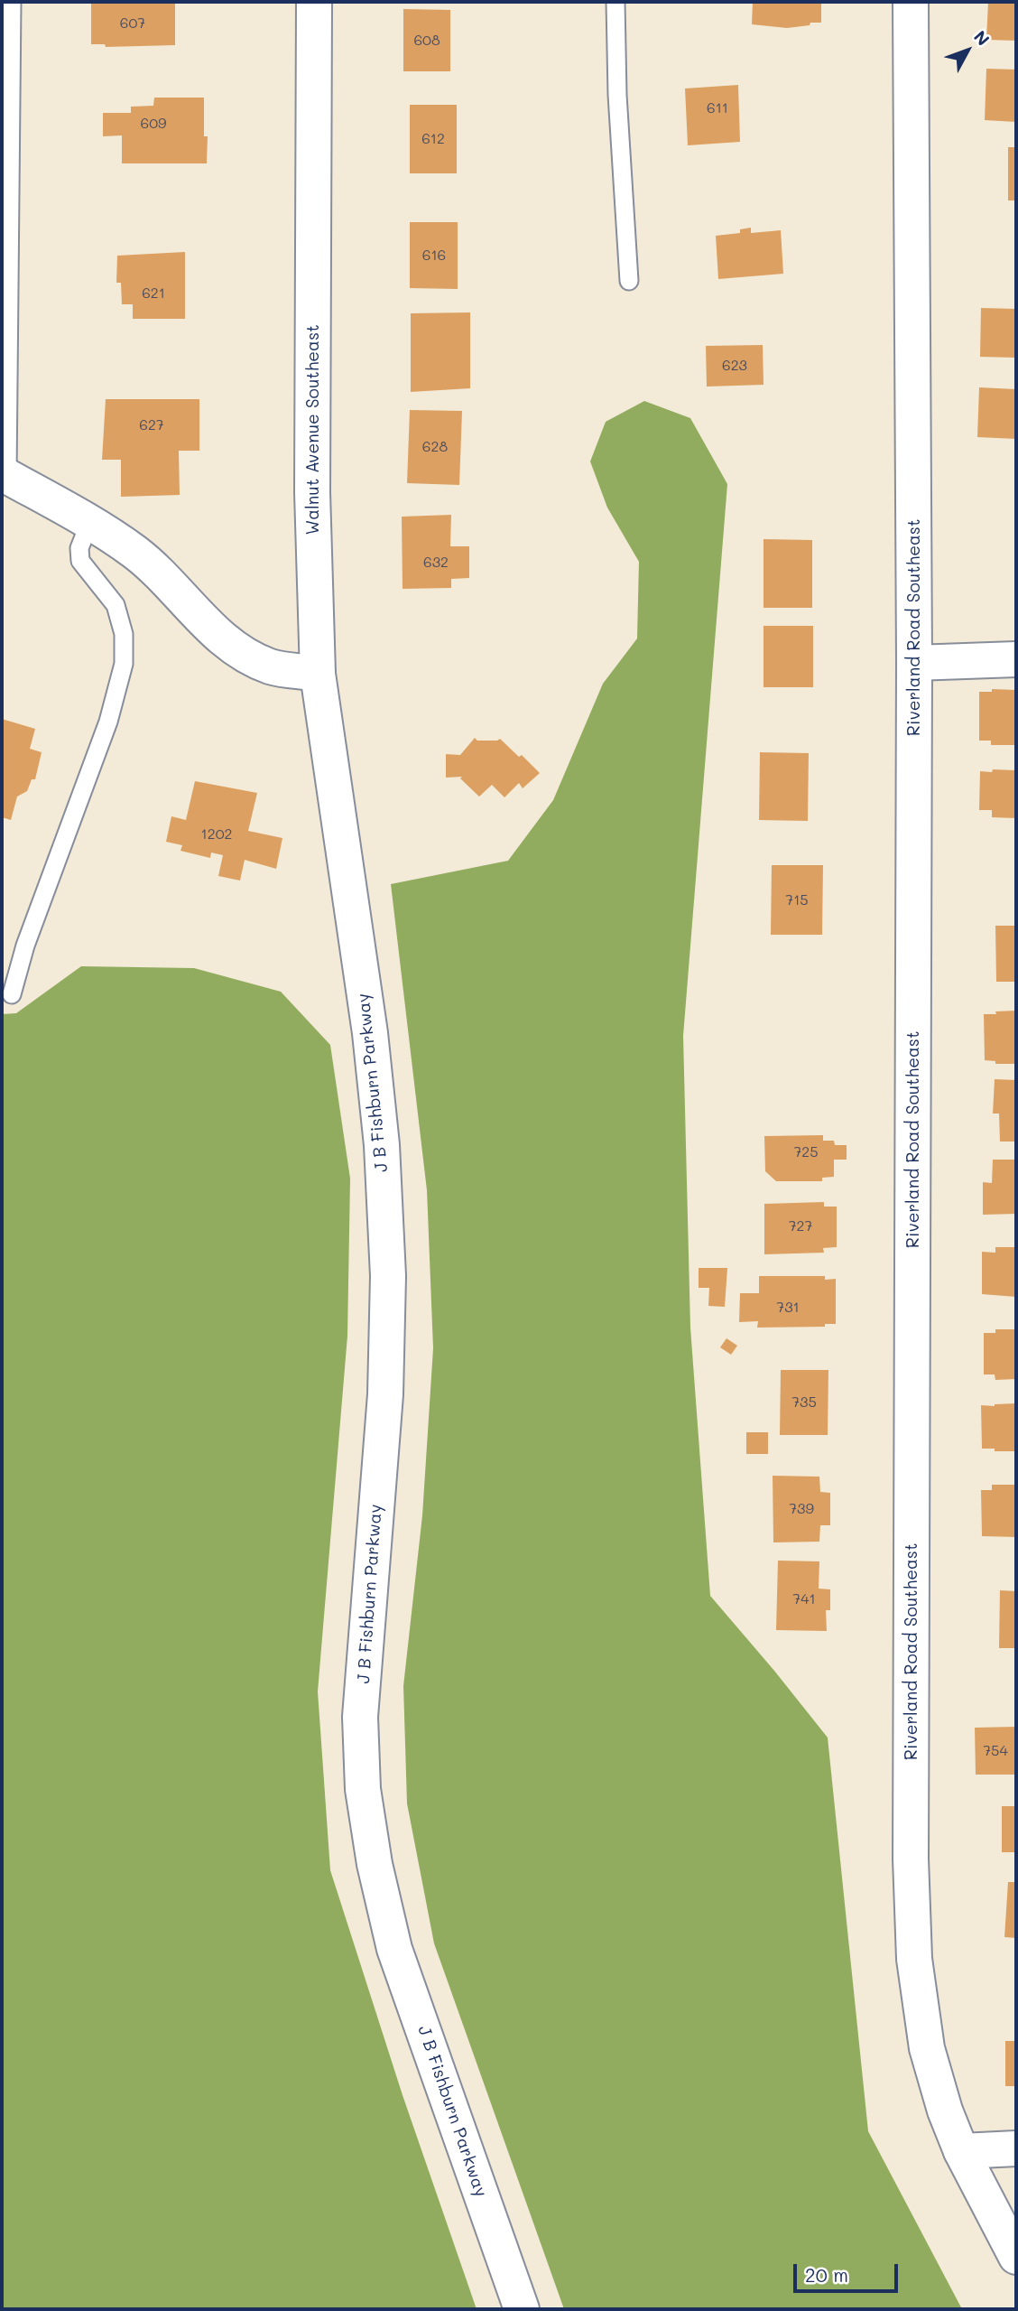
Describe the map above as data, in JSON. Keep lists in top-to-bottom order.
{
  "streets": {
    "street": ["Walnut Avenue Southeast", "Riverland Road Southeast", "J B Fishburn Parkway"]
  },
  "crossings": [
    ["Walnut Avenue Southeast", "J B Fishburn Parkway"]
  ],
  "house_numbers": [
    "607",
    "608",
    "611",
    "609",
    "612",
    "616",
    "621",
    "623",
    "627",
    "628",
    "632",
    "1202",
    "715",
    "725",
    "727",
    "731",
    "735",
    "739",
    "741",
    "754"
  ],
  "scale_bar": "20 m",
  "north": "top right"
}
